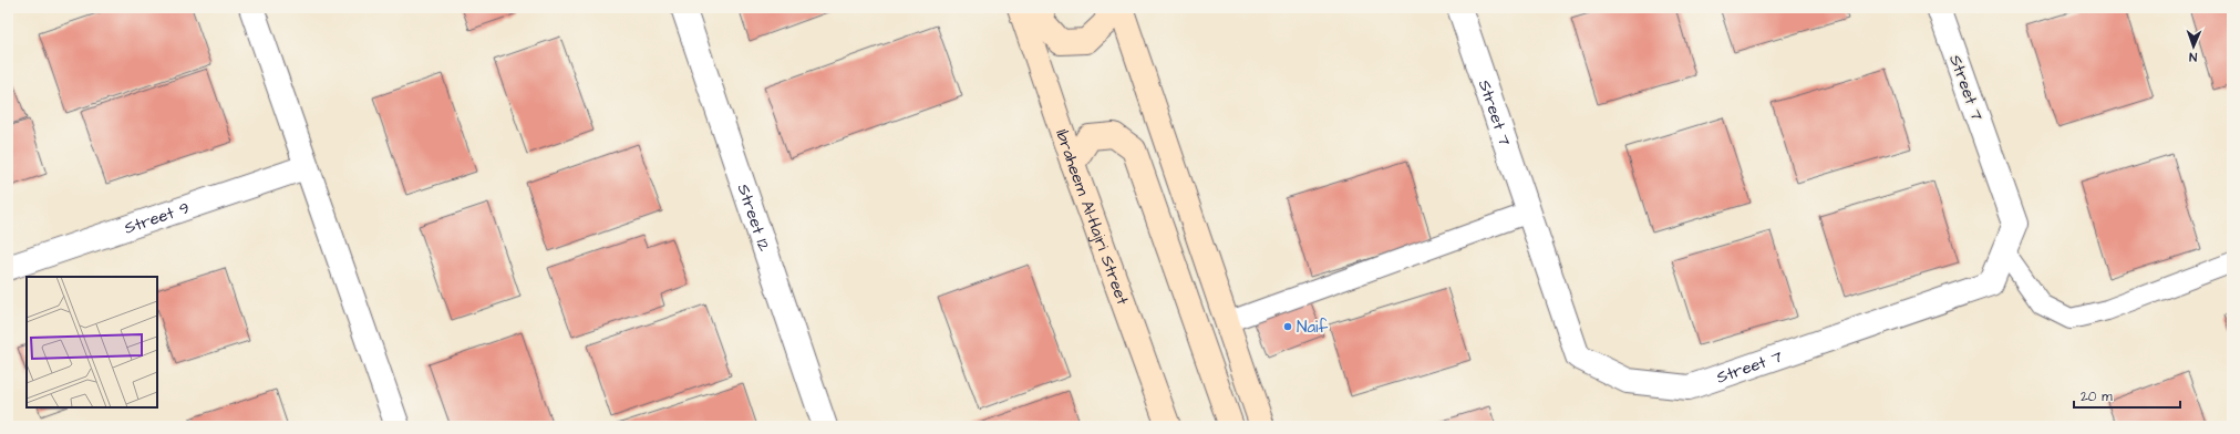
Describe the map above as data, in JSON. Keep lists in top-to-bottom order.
{
  "streets": {
    "main road": ["Ibraheem Al-Hajri Street"],
    "street": ["Street 7", "Street 12", "Street 9"]
  },
  "places": ["Naif"],
  "scale_bar": "20 m",
  "north": "bottom"
}
